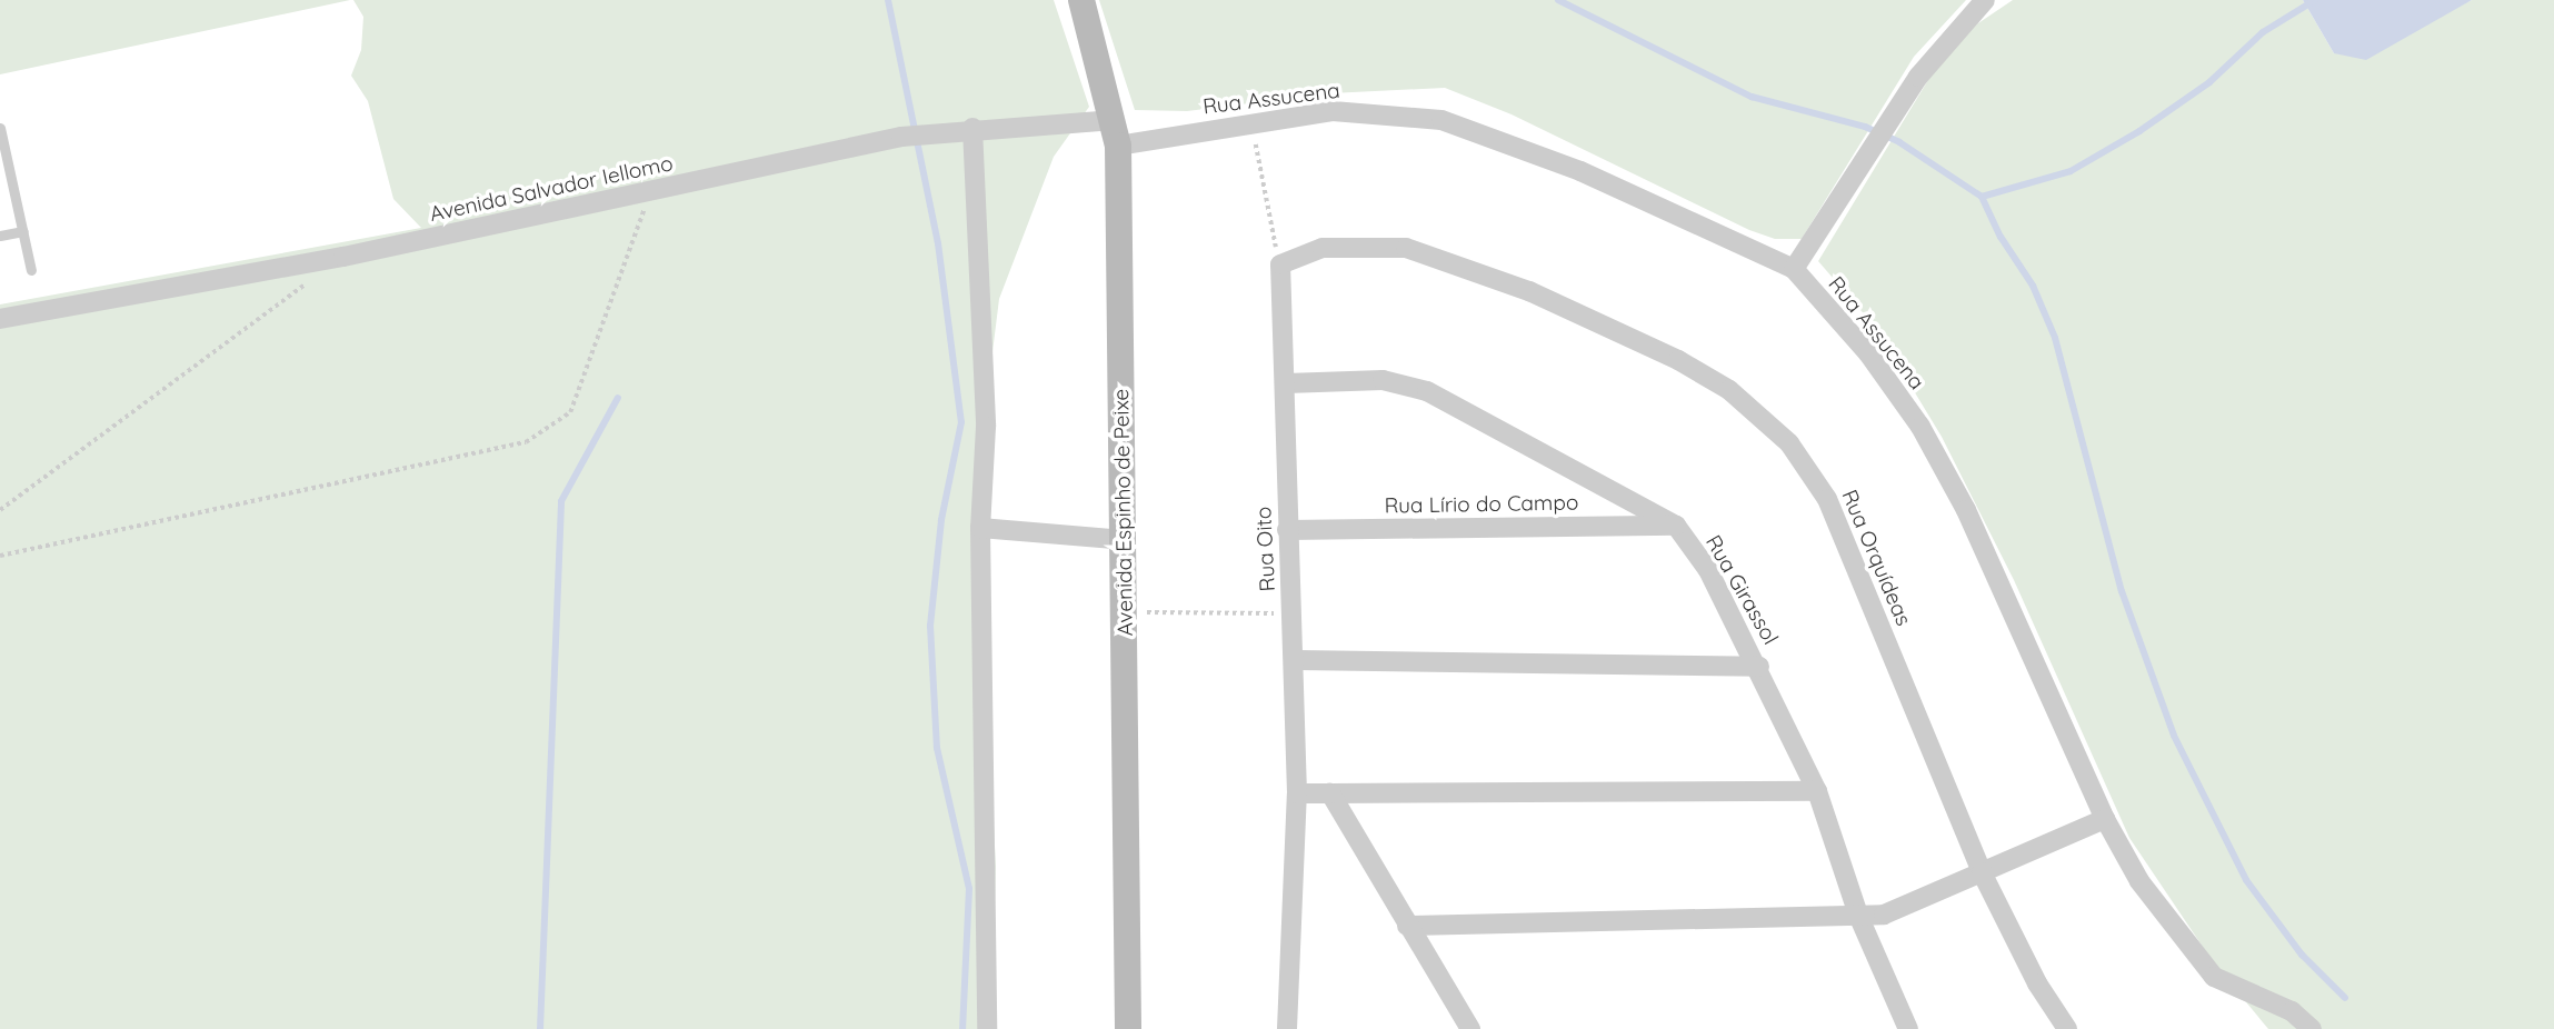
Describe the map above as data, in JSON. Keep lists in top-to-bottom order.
{
  "streets": {
    "street": [
      "Rua Assucena",
      "Avenida Salvador Iellomo",
      "Rua Lírio do Campo",
      "Avenida Espinho de Peixe",
      "Rua Oito",
      "Rua Orquídeas",
      "Rua Girassol"
    ]
  },
  "crossings": [
    ["Rua Assucena", "Avenida Salvador Iellomo"],
    ["Rua Assucena", "Avenida Espinho de Peixe"],
    ["Avenida Salvador Iellomo", "Avenida Espinho de Peixe"],
    ["Rua Lírio do Campo", "Rua Oito"],
    ["Rua Lírio do Campo", "Rua Girassol"],
    ["Rua Oito", "Rua Orquídeas"],
    ["Rua Oito", "Rua Girassol"]
  ]
}
